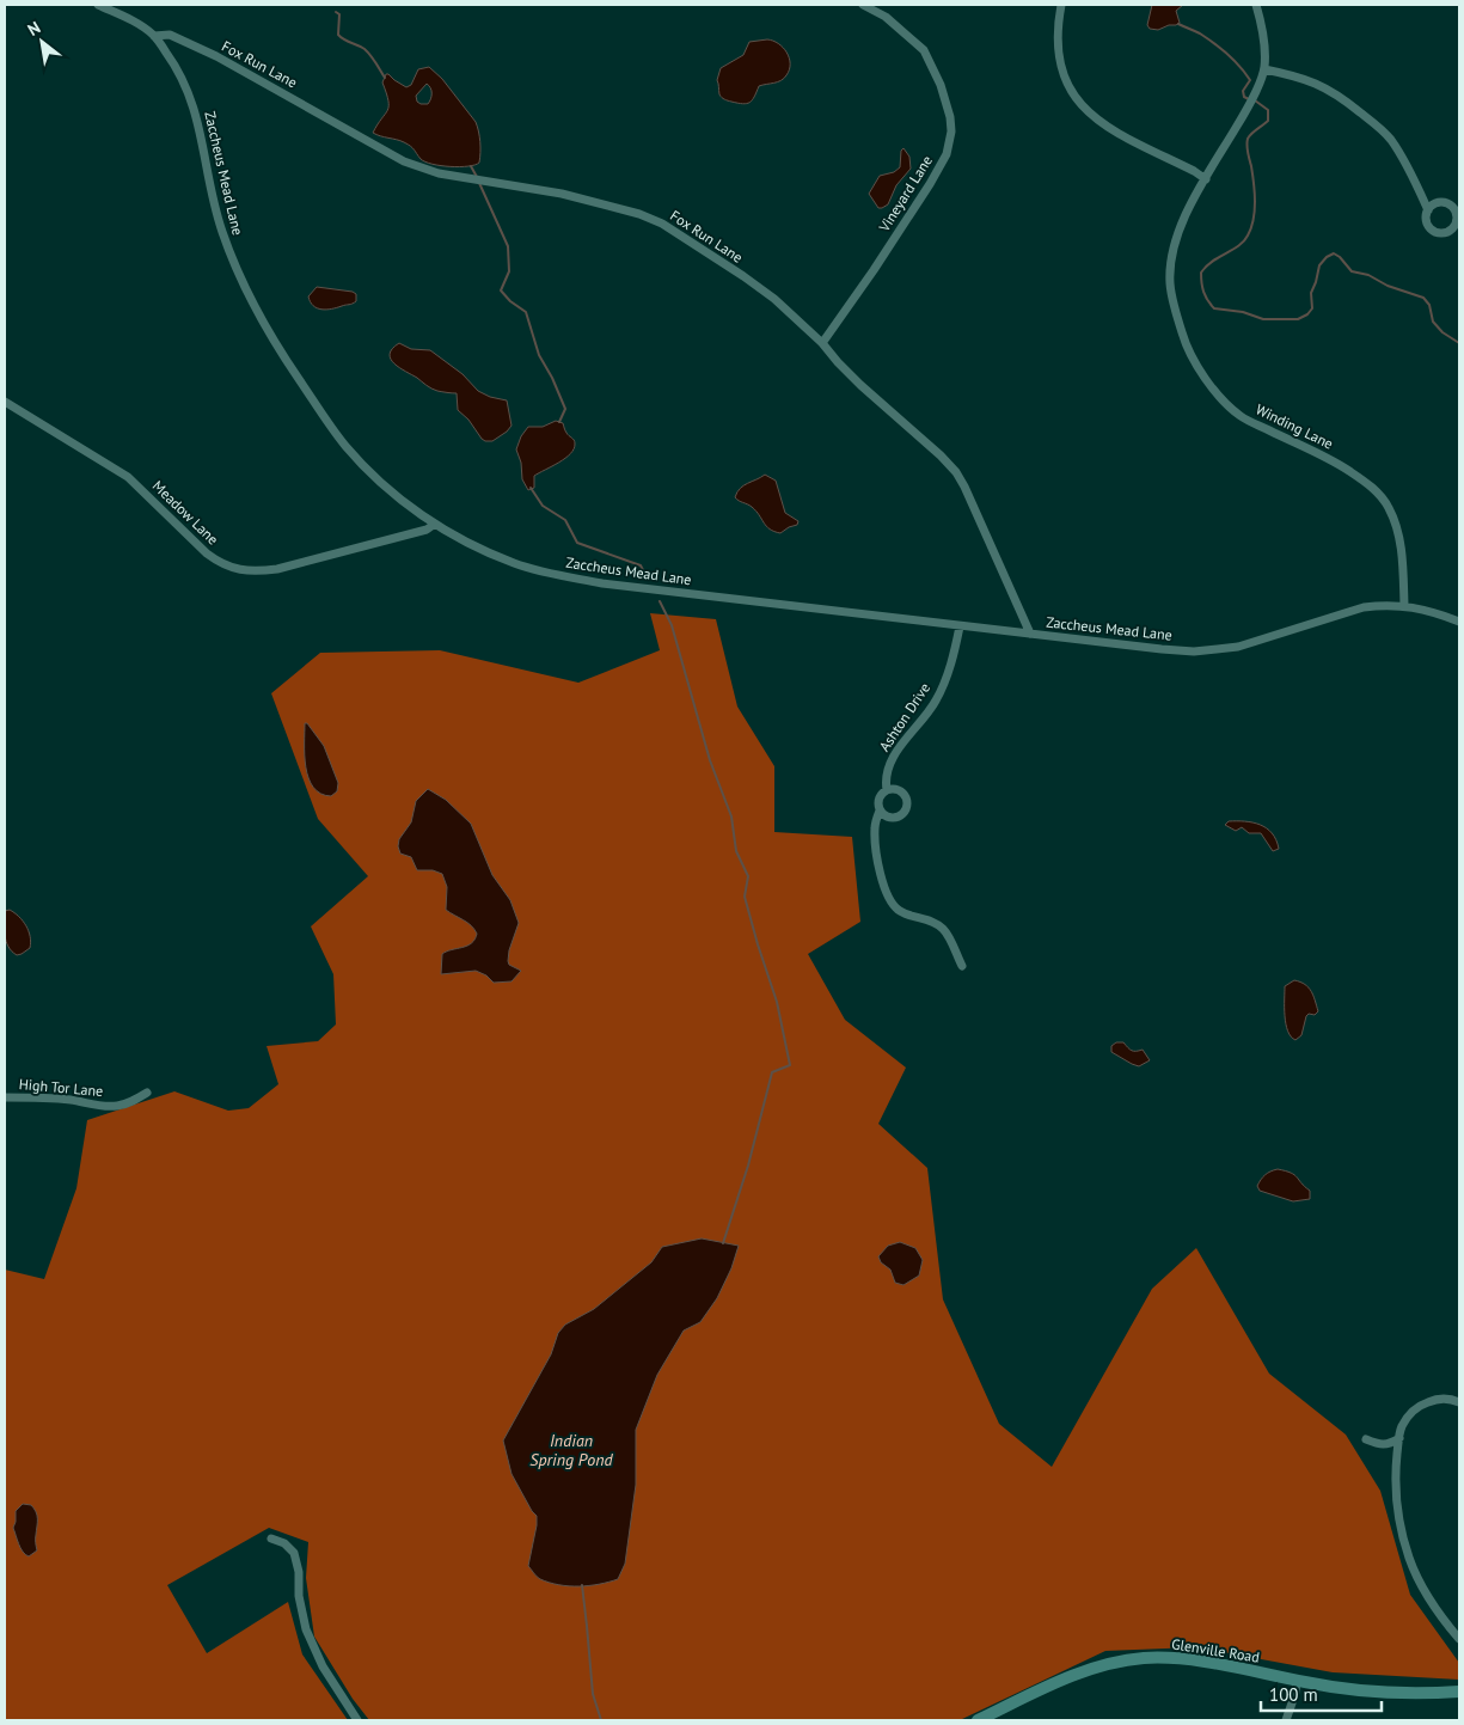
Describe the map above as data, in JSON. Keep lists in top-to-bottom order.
{
  "streets": {
    "main road": ["Glenville Road"],
    "street": [
      "Fox Run Lane",
      "Zaccheus Mead Lane",
      "Vineyard Lane",
      "Winding Lane",
      "Meadow Lane",
      "Ashton Drive",
      "High Tor Lane"
    ]
  },
  "crossings": [
    ["Fox Run Lane", "Zaccheus Mead Lane"],
    ["Fox Run Lane", "Vineyard Lane"],
    ["Zaccheus Mead Lane", "Winding Lane"],
    ["Zaccheus Mead Lane", "Meadow Lane"],
    ["Zaccheus Mead Lane", "Ashton Drive"]
  ],
  "water": ["Indian Spring Pond"],
  "scale_bar": "100 m",
  "north": "top left"
}
